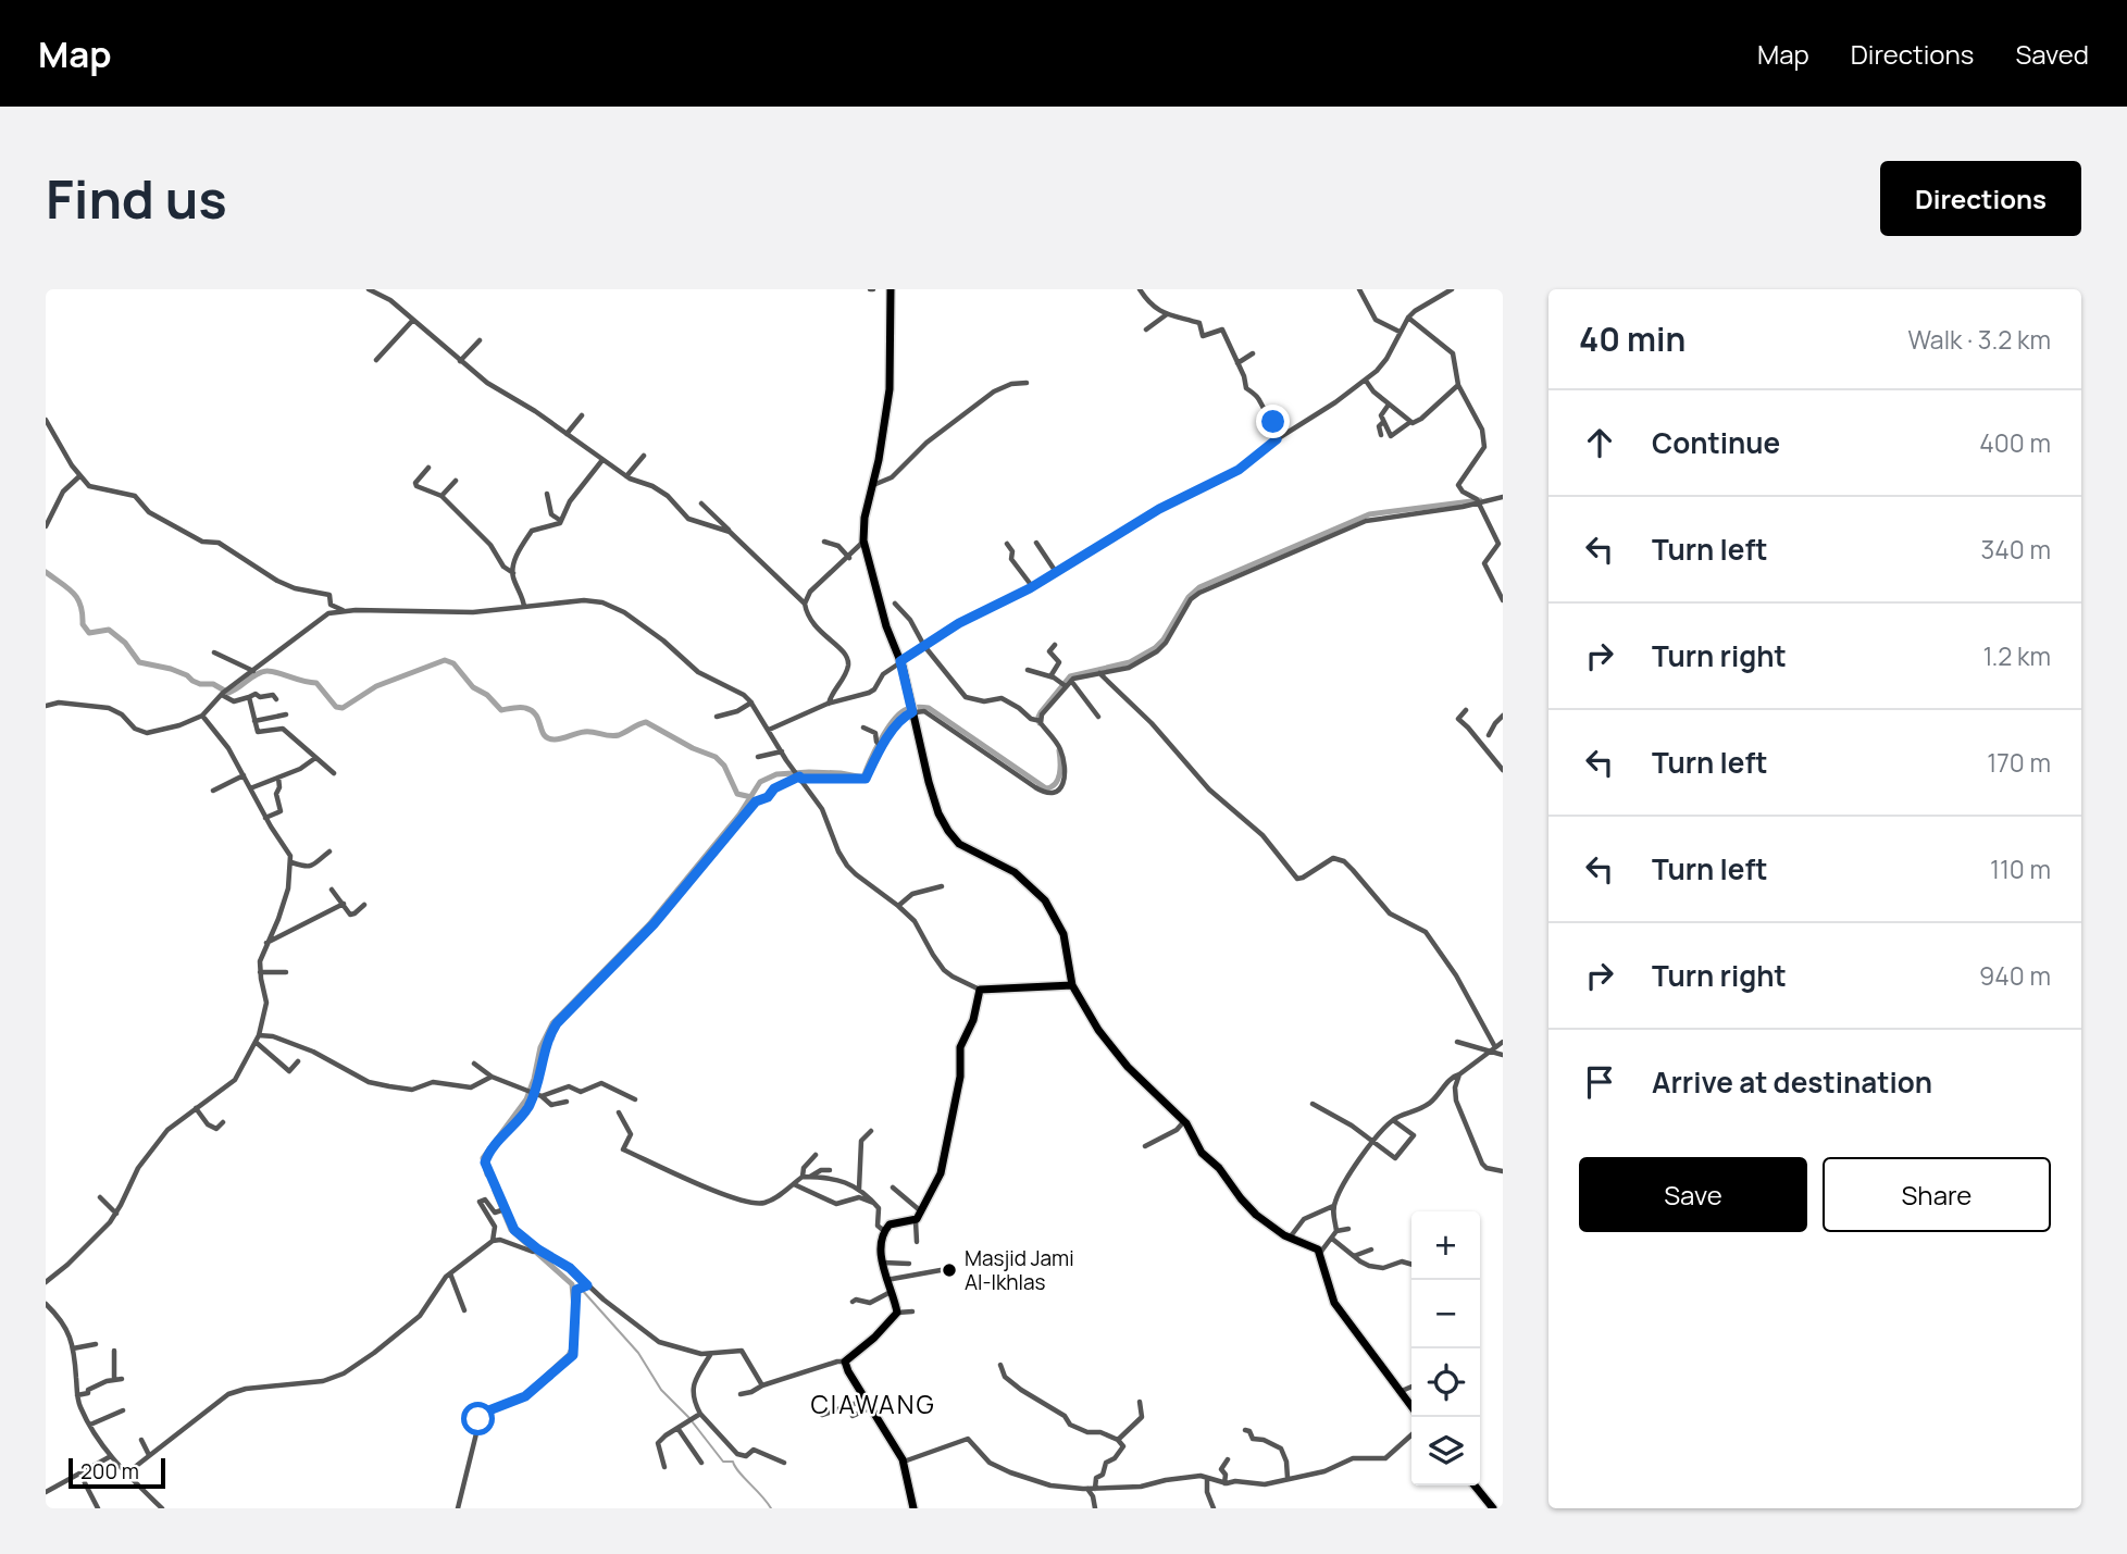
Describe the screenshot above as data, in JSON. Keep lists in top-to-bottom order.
{
  "districts": ["CIAWANG"],
  "places": ["Masjid Jami Al-Ikhlas"],
  "scale_bar": "200 m",
  "page": {
    "header": "Map",
    "nav": ["Map", "Directions", "Saved"],
    "buttons": [
      "Directions",
      ["Save", "Share"]
    ],
    "title": "Find us",
    "heading": ["40 min", "Walk · 3.2 km"],
    "list": [
      ["Continue", "400 m"],
      ["Turn left", "340 m"],
      ["Turn right", "1.2 km"],
      ["Turn left", "170 m"],
      ["Turn left", "110 m"],
      ["Turn right", "940 m"],
      "Arrive at destination"
    ],
    "map_buttons": ["+", "−"],
    "scale": "200 m"
  }
}
